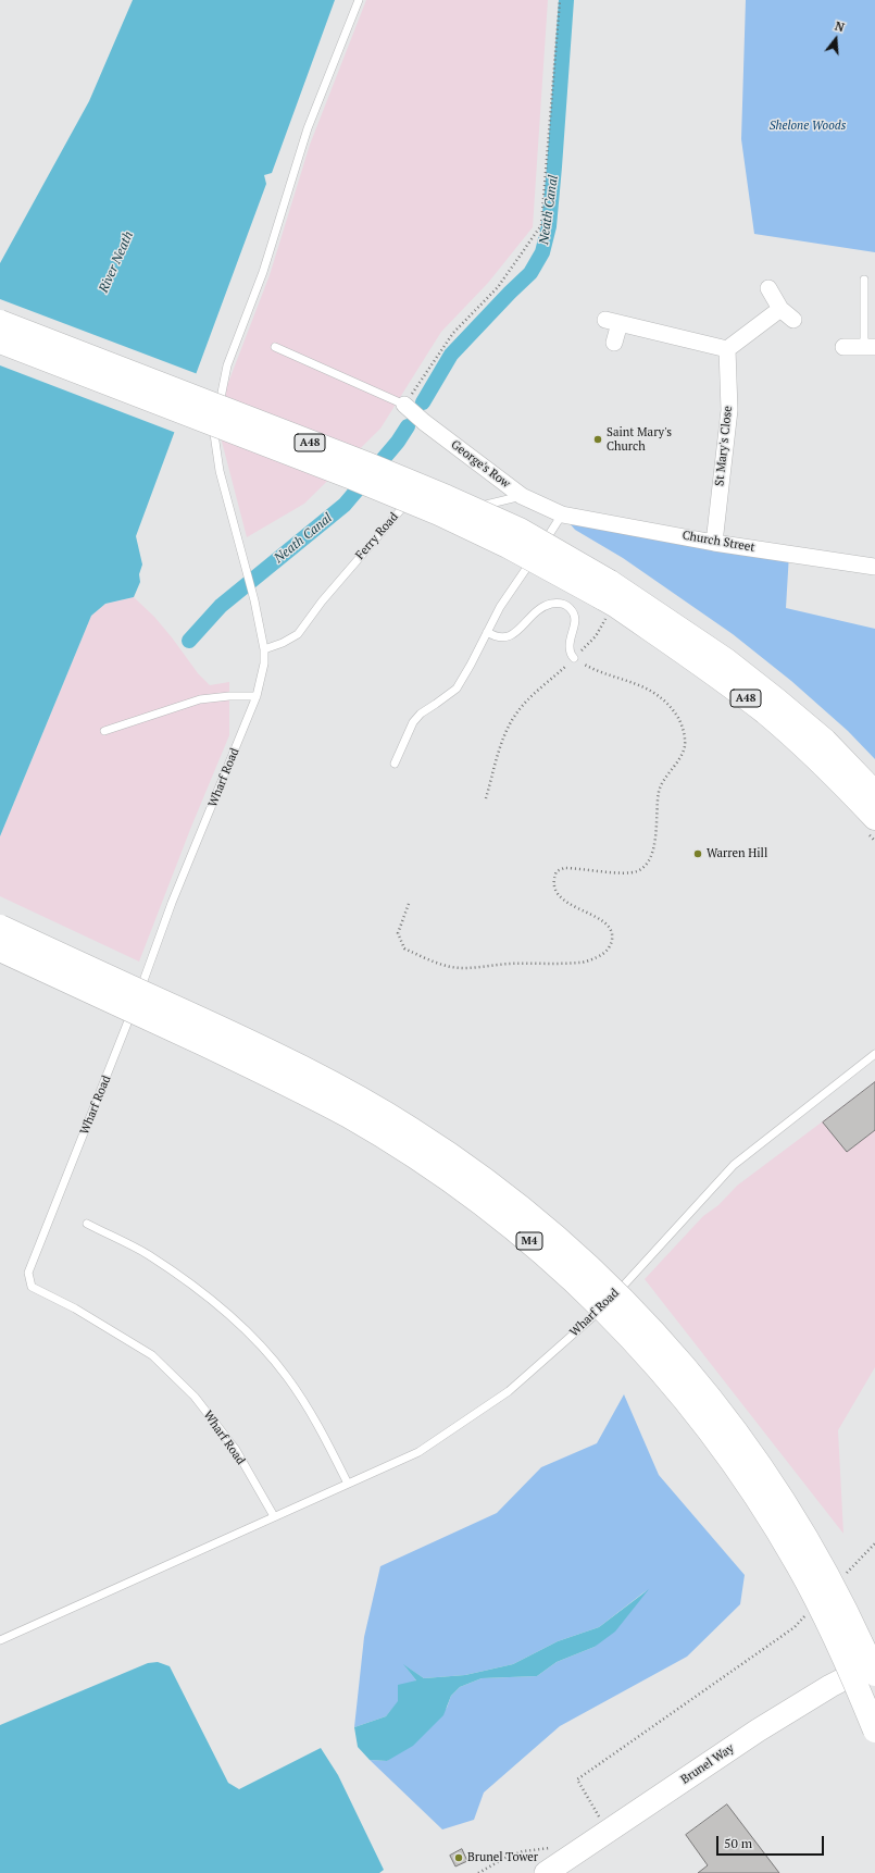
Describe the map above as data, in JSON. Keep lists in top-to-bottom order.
{
  "streets": {
    "main road": ["A48", "M4"],
    "street": [
      "St Mary's Close",
      "George's Row",
      "Church Street",
      "Brunel Way"
    ],
    "lane": ["Ferry Road", "Wharf Road"]
  },
  "crossings": [
    ["St Mary's Close", "Church Street"],
    ["George's Row", "Ferry Road"],
    ["George's Row", "Church Street"],
    ["Ferry Road", "Wharf Road"]
  ],
  "water": ["Neath Canal", "River Neath"],
  "parks": ["Shelone Woods"],
  "places": ["Saint Mary's Church", "Warren Hill", "Brunel Tower"],
  "scale_bar": "50 m",
  "north": "top"
}
